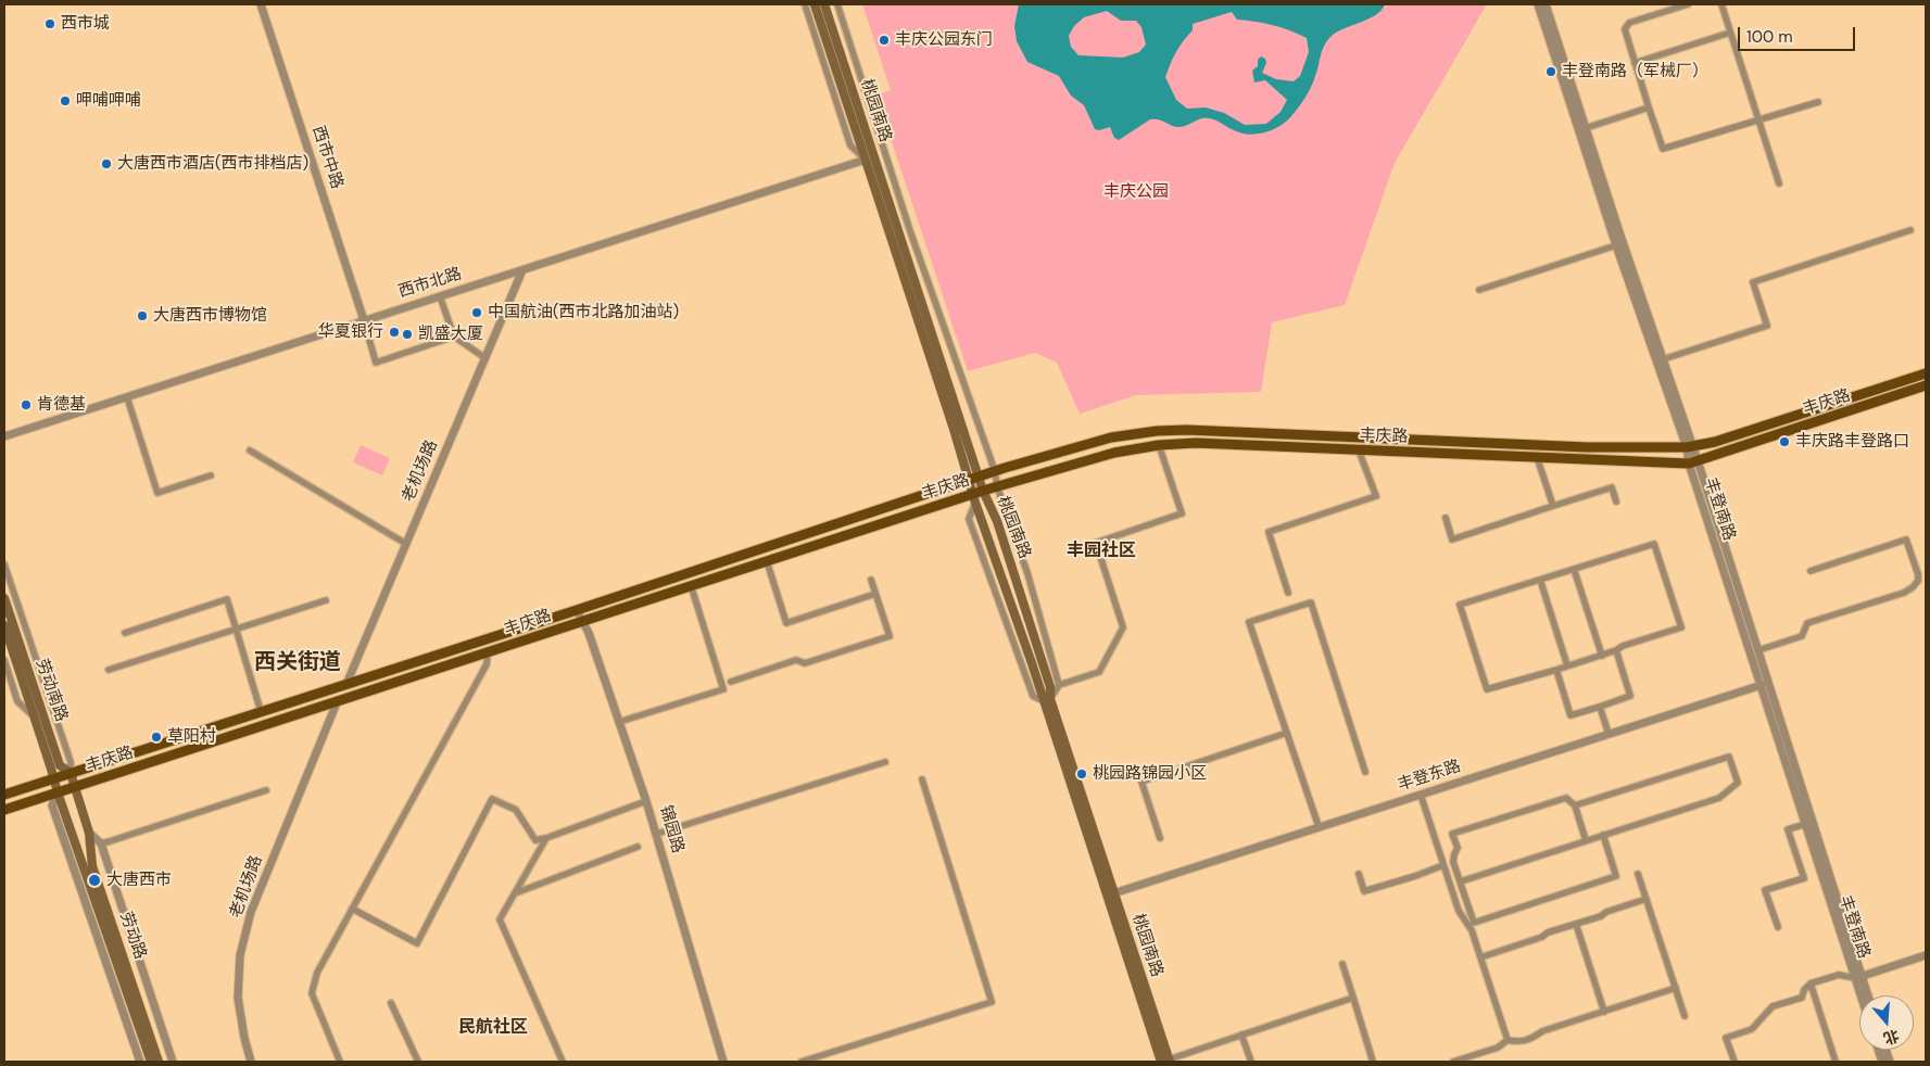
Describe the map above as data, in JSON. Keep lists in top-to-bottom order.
{
  "streets": {
    "main road": [
      "桃园南路",
      "丰庆路",
      "劳动南路",
      "劳动路"
    ],
    "street": [
      "西市中路",
      "西市北路",
      "老机场路",
      "丰登南路",
      "丰登东路",
      "锦园路"
    ]
  },
  "crossings": [
    ["桃园南路", "西市北路"],
    ["桃园南路", "丰庆路"],
    ["桃园南路", "丰登东路"],
    ["西市中路", "西市北路"],
    ["西市北路", "老机场路"],
    ["丰庆路", "老机场路"],
    ["丰庆路", "丰登南路"],
    ["丰庆路", "劳动南路"],
    ["丰庆路", "锦园路"],
    ["丰庆路", "劳动路"],
    ["丰登南路", "丰登东路"],
    ["劳动南路", "劳动路"]
  ],
  "districts": ["丰园社区", "西关街道", "民航社区"],
  "parks": ["丰庆公园"],
  "places": [
    "西市城",
    "丰庆公园东门",
    "丰登南路（军械厂）",
    "呷哺呷哺",
    "大唐西市酒店(西市排档店)",
    "中国航油(西市北路加油站)",
    "大唐西市博物馆",
    "华夏银行",
    "凯盛大厦",
    "肯德基",
    "丰庆路丰登路口",
    "草阳村",
    "桃园路锦园小区",
    "大唐西市"
  ],
  "scale_bar": "100 m",
  "north": "bottom"
}
